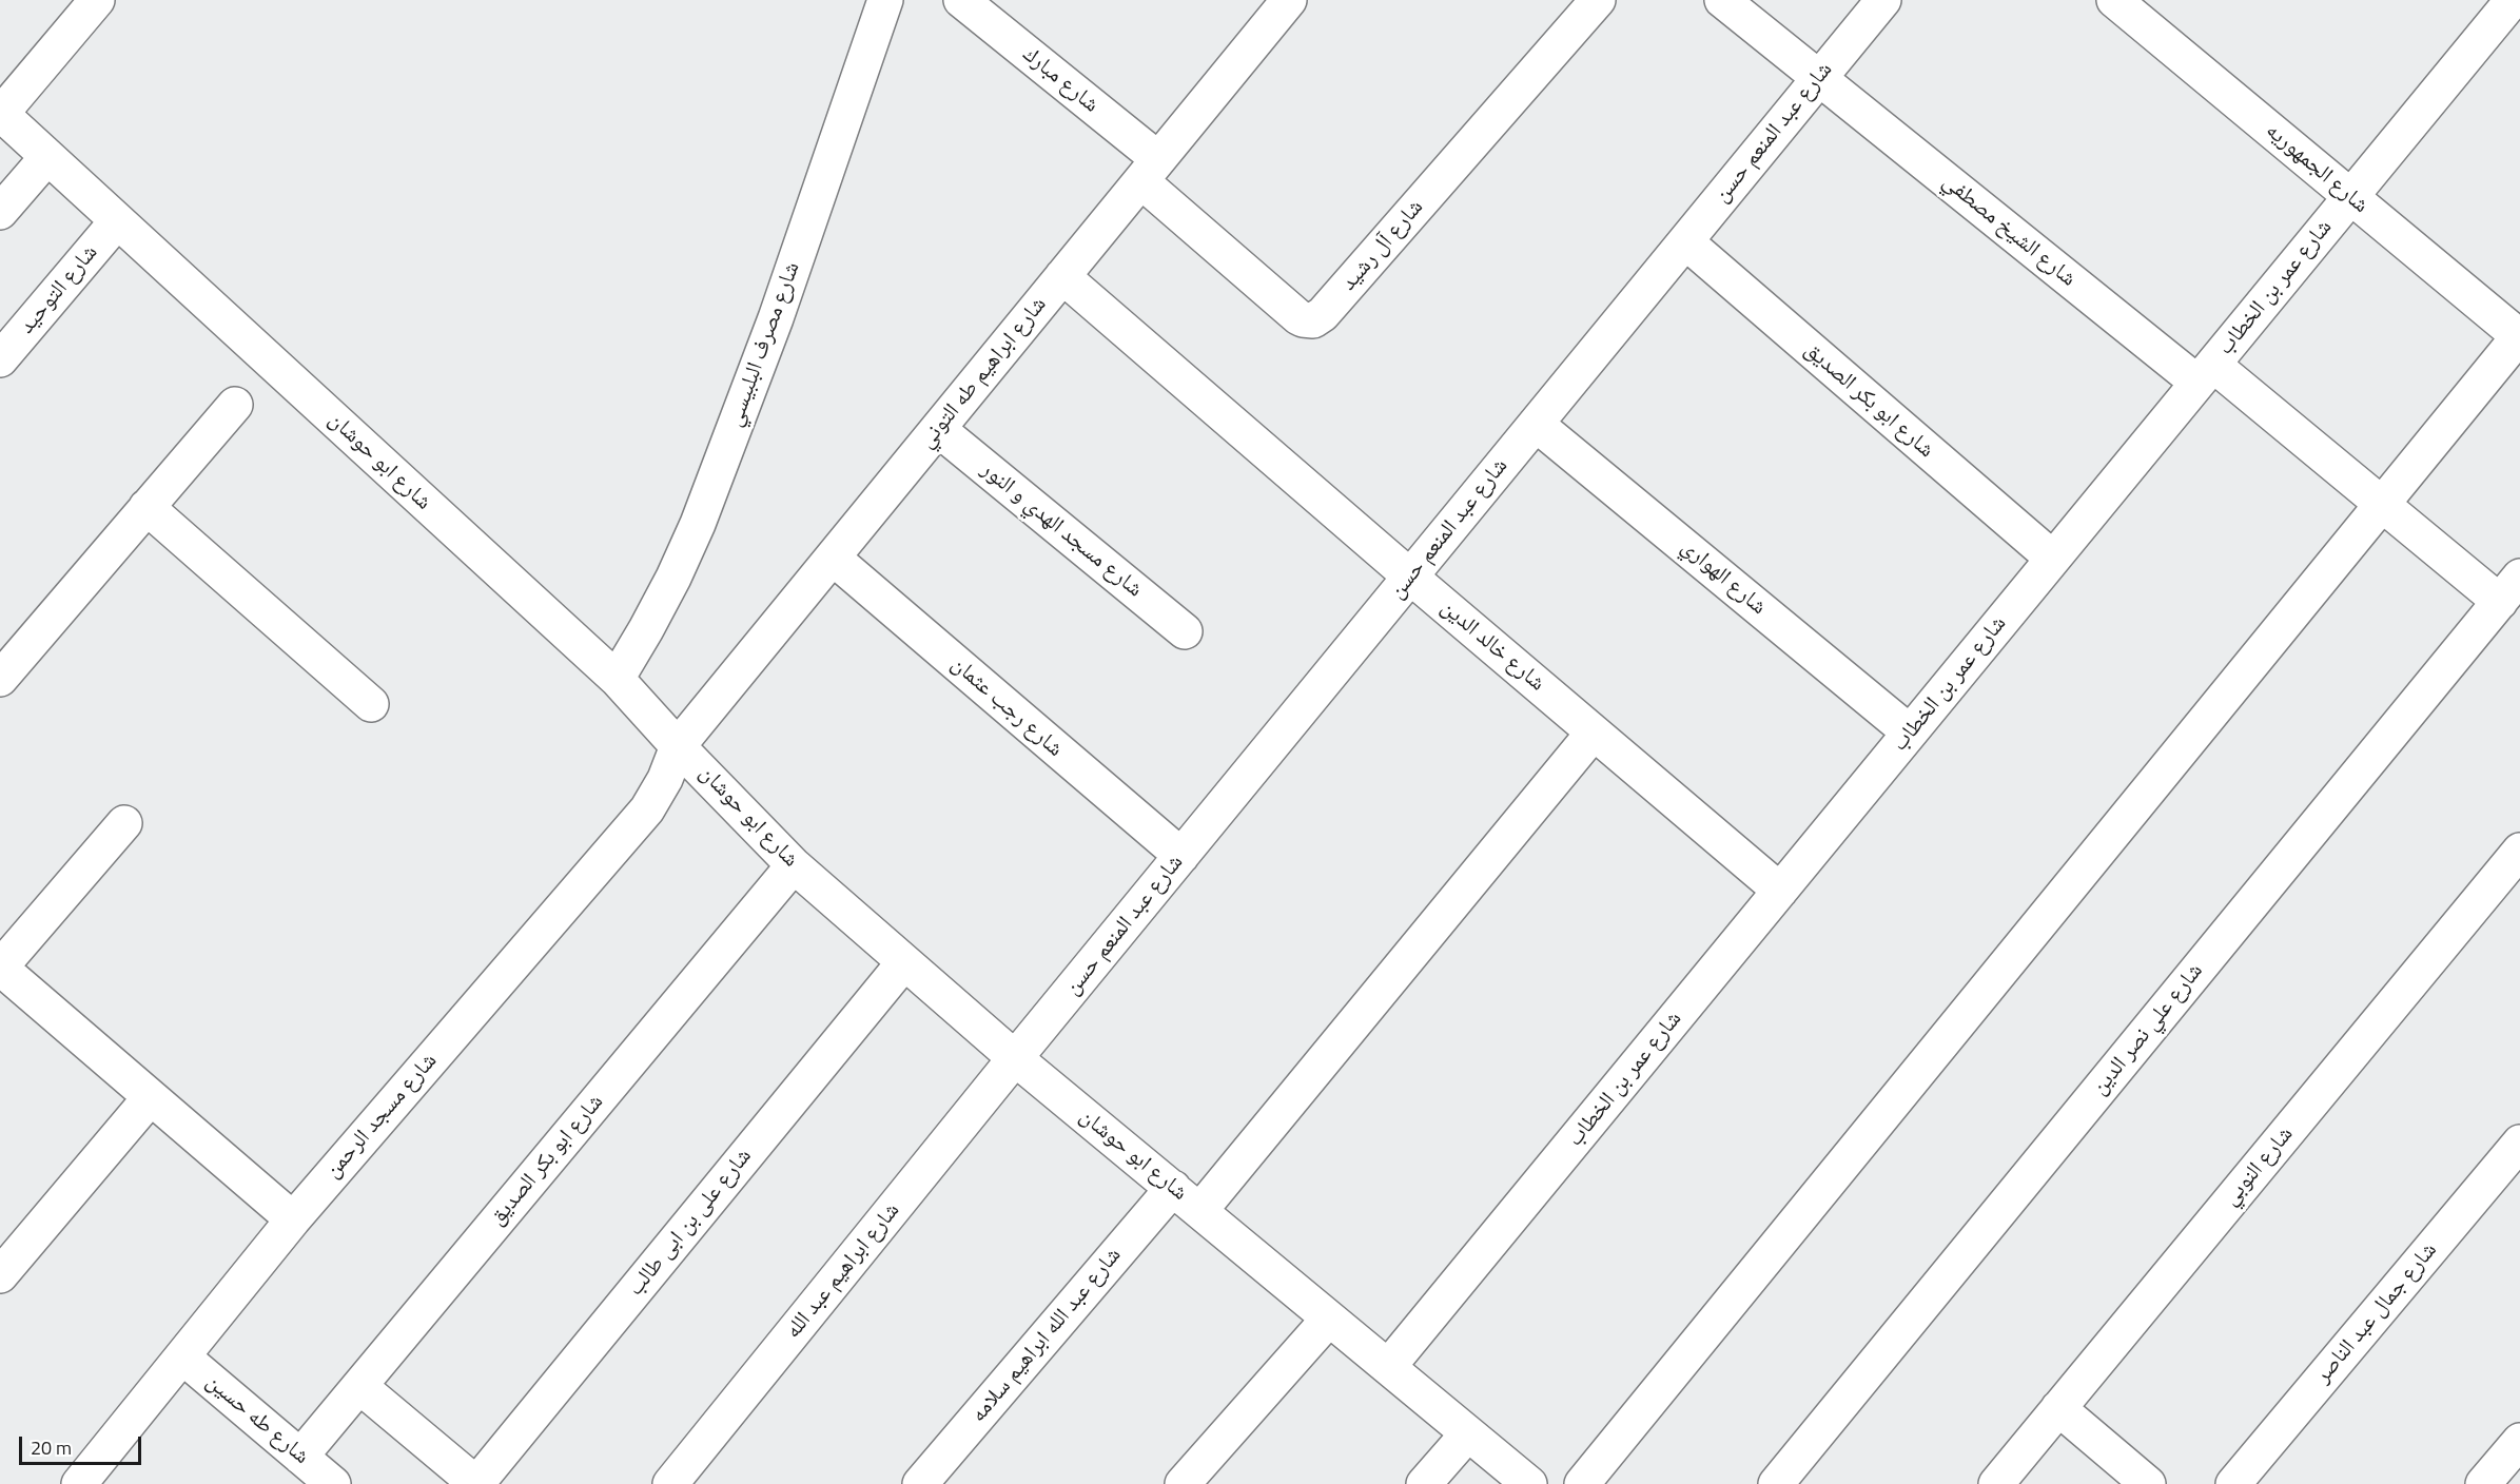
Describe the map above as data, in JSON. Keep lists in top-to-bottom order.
{
  "streets": {
    "street": [
      "شارع مبارك",
      "شارع عبد المنعم حسن",
      "شارع الجمهوريه",
      "شارع الشيخ مصطفي",
      "شارع آل رشيد",
      "شارع عمر بن الخطاب",
      "شارع التوحيد",
      "شارع مصرف البلبيسي",
      "شارع ابراهيم طه التوني",
      "شارع ابو بكر الصديق",
      "شارع ابو حوشان",
      "شارع مسجد الهدي و النور",
      "شارع الهواري",
      "شارع خالد الدين",
      "شارع رجب عثمان",
      "شارع علي نصر الدين",
      "شارع مسجد الرحمن",
      "شارع النوبي",
      "شارع على بن ابى طالب",
      "شارع ابراهيم عبد الله",
      "شارع جمال عبد الناصر",
      "شارع عبد الله ابراهيم سلامه",
      "شارع طه حسين"
    ]
  },
  "crossings": [
    ["شارع مبارك", "شارع آل رشيد"],
    ["شارع مبارك", "شارع ابراهيم طه التوني"],
    ["شارع عبد المنعم حسن", "شارع الشيخ مصطفي"],
    ["شارع عبد المنعم حسن", "شارع ابو بكر الصديق"],
    ["شارع عبد المنعم حسن", "شارع ابو حوشان"],
    ["شارع عبد المنعم حسن", "شارع الهواري"],
    ["شارع عبد المنعم حسن", "شارع خالد الدين"],
    ["شارع عبد المنعم حسن", "شارع رجب عثمان"],
    ["شارع عبد المنعم حسن", "شارع ابراهيم عبد الله"],
    ["شارع الجمهوريه", "شارع عمر بن الخطاب"],
    ["شارع الشيخ مصطفي", "شارع عمر بن الخطاب"],
    ["شارع الشيخ مصطفي", "شارع علي نصر الدين"],
    ["شارع آل رشيد", "شارع ابراهيم طه التوني"],
    ["شارع عمر بن الخطاب", "شارع ابو بكر الصديق"],
    ["شارع عمر بن الخطاب", "شارع ابو حوشان"],
    ["شارع عمر بن الخطاب", "شارع الهواري"],
    ["شارع عمر بن الخطاب", "شارع خالد الدين"],
    ["شارع التوحيد", "شارع ابو حوشان"],
    ["شارع مصرف البلبيسي", "شارع ابو حوشان"],
    ["شارع ابراهيم طه التوني", "شارع ابو حوشان"],
    ["شارع ابراهيم طه التوني", "شارع مسجد الهدي و النور"],
    ["شارع ابراهيم طه التوني", "شارع خالد الدين"],
    ["شارع ابراهيم طه التوني", "شارع رجب عثمان"],
    ["شارع ابراهيم طه التوني", "شارع مسجد الرحمن"],
    ["شارع ابو بكر الصديق", "شارع ابو حوشان"],
    ["شارع ابو بكر الصديق", "شارع طه حسين"],
    ["شارع ابو حوشان", "شارع مسجد الرحمن"],
    ["شارع ابو حوشان", "شارع على بن ابى طالب"],
    ["شارع ابو حوشان", "شارع ابراهيم عبد الله"],
    ["شارع ابو حوشان", "شارع عبد الله ابراهيم سلامه"],
    ["شارع مسجد الرحمن", "شارع طه حسين"]
  ],
  "scale_bar": "20 m"
}
